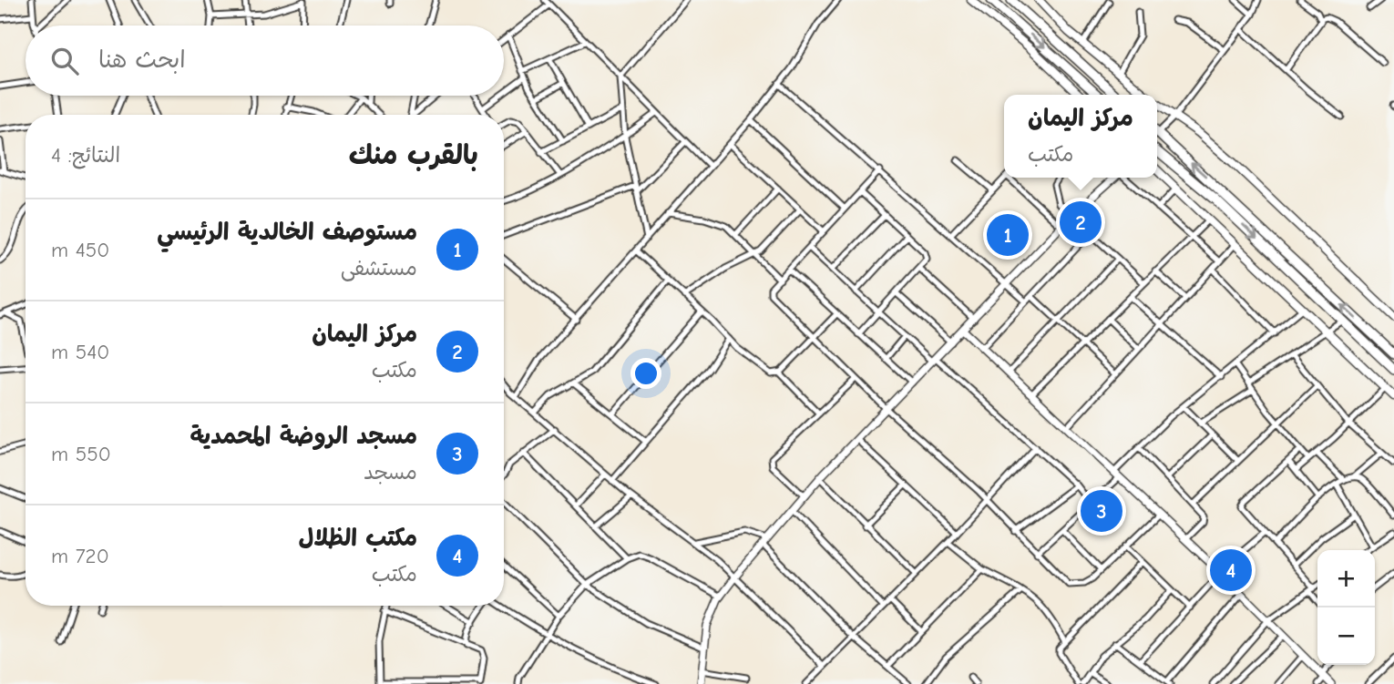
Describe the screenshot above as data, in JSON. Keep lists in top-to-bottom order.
{
  "page": {
    "search": "ابحث هنا",
    "popup": ["مركز اليمان", "مكتب"],
    "heading": ["بالقرب منك", "النتائج: 4"],
    "pins": [
      "2",
      "1",
      "3",
      "4"
    ],
    "list": [
      {
        "mark": "1",
        "name": "مستوصف الخالدية الرئيسي",
        "note": "مستشفى",
        "value": "450 m"
      },
      {
        "mark": "2",
        "name": "مركز اليمان",
        "note": "مكتب",
        "value": "540 m"
      },
      {
        "mark": "3",
        "name": "مسجد الروضة المحمدية",
        "note": "مسجد",
        "value": "550 m"
      },
      {
        "mark": "4",
        "name": "مكتب الظلال",
        "note": "مكتب",
        "value": "720 m"
      }
    ],
    "map_buttons": ["+", "−"]
  }
}
